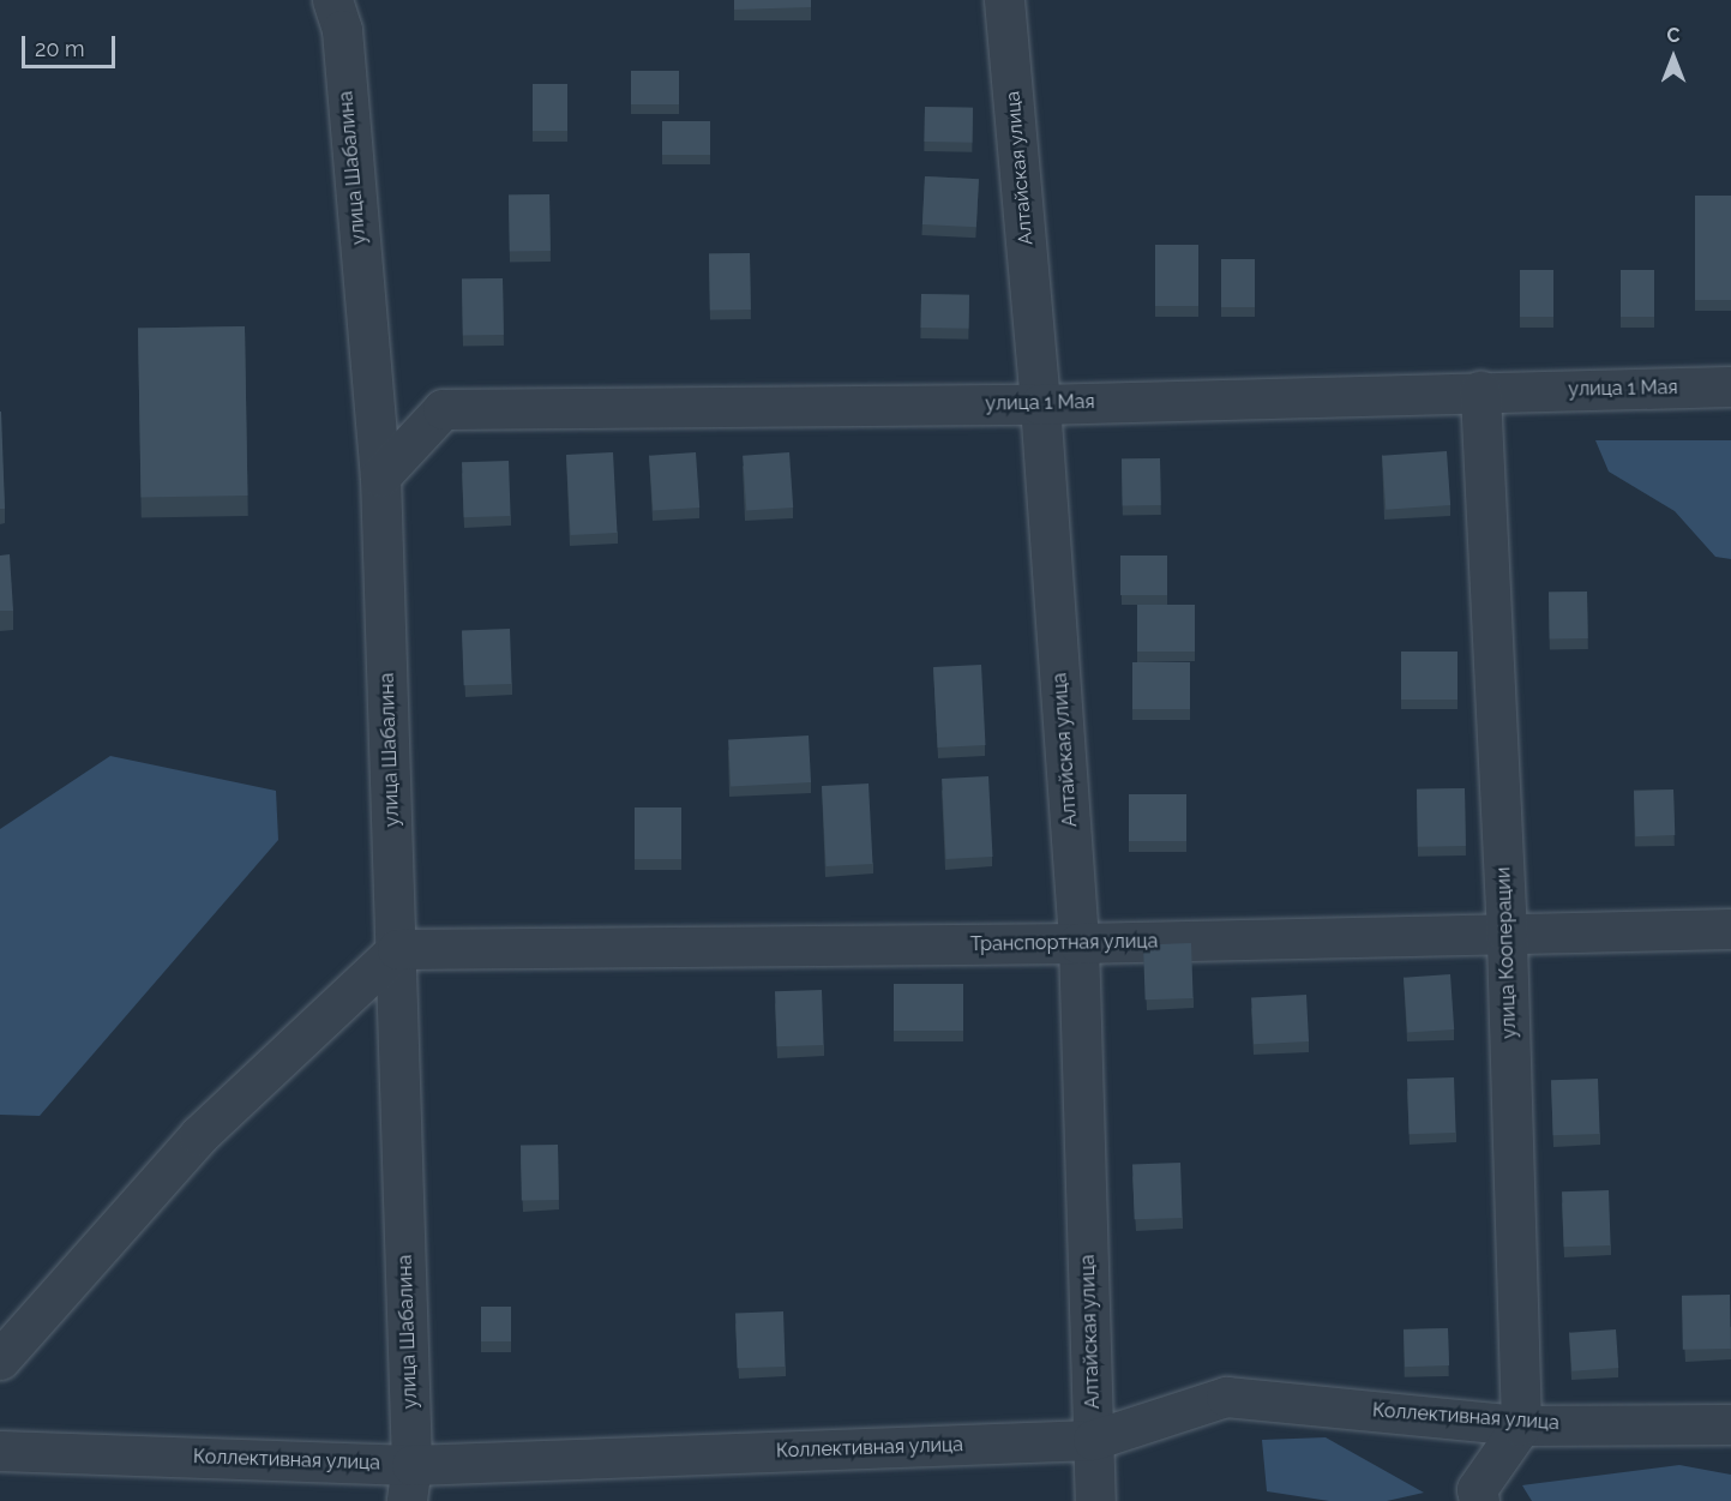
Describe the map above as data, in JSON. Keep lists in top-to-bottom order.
{
  "streets": {
    "street": [
      "улица Шабалина",
      "Алтайская улица",
      "улица 1 Мая",
      "Транспортная улица",
      "улица Кооперации",
      "Коллективная улица"
    ]
  },
  "crossings": [
    ["улица Шабалина", "улица 1 Мая"],
    ["улица Шабалина", "Транспортная улица"],
    ["улица Шабалина", "Коллективная улица"],
    ["Алтайская улица", "улица 1 Мая"],
    ["Алтайская улица", "Транспортная улица"],
    ["Алтайская улица", "Коллективная улица"],
    ["улица 1 Мая", "улица Кооперации"],
    ["Транспортная улица", "улица Кооперации"],
    ["улица Кооперации", "Коллективная улица"]
  ],
  "scale_bar": "20 m",
  "north": "top"
}
